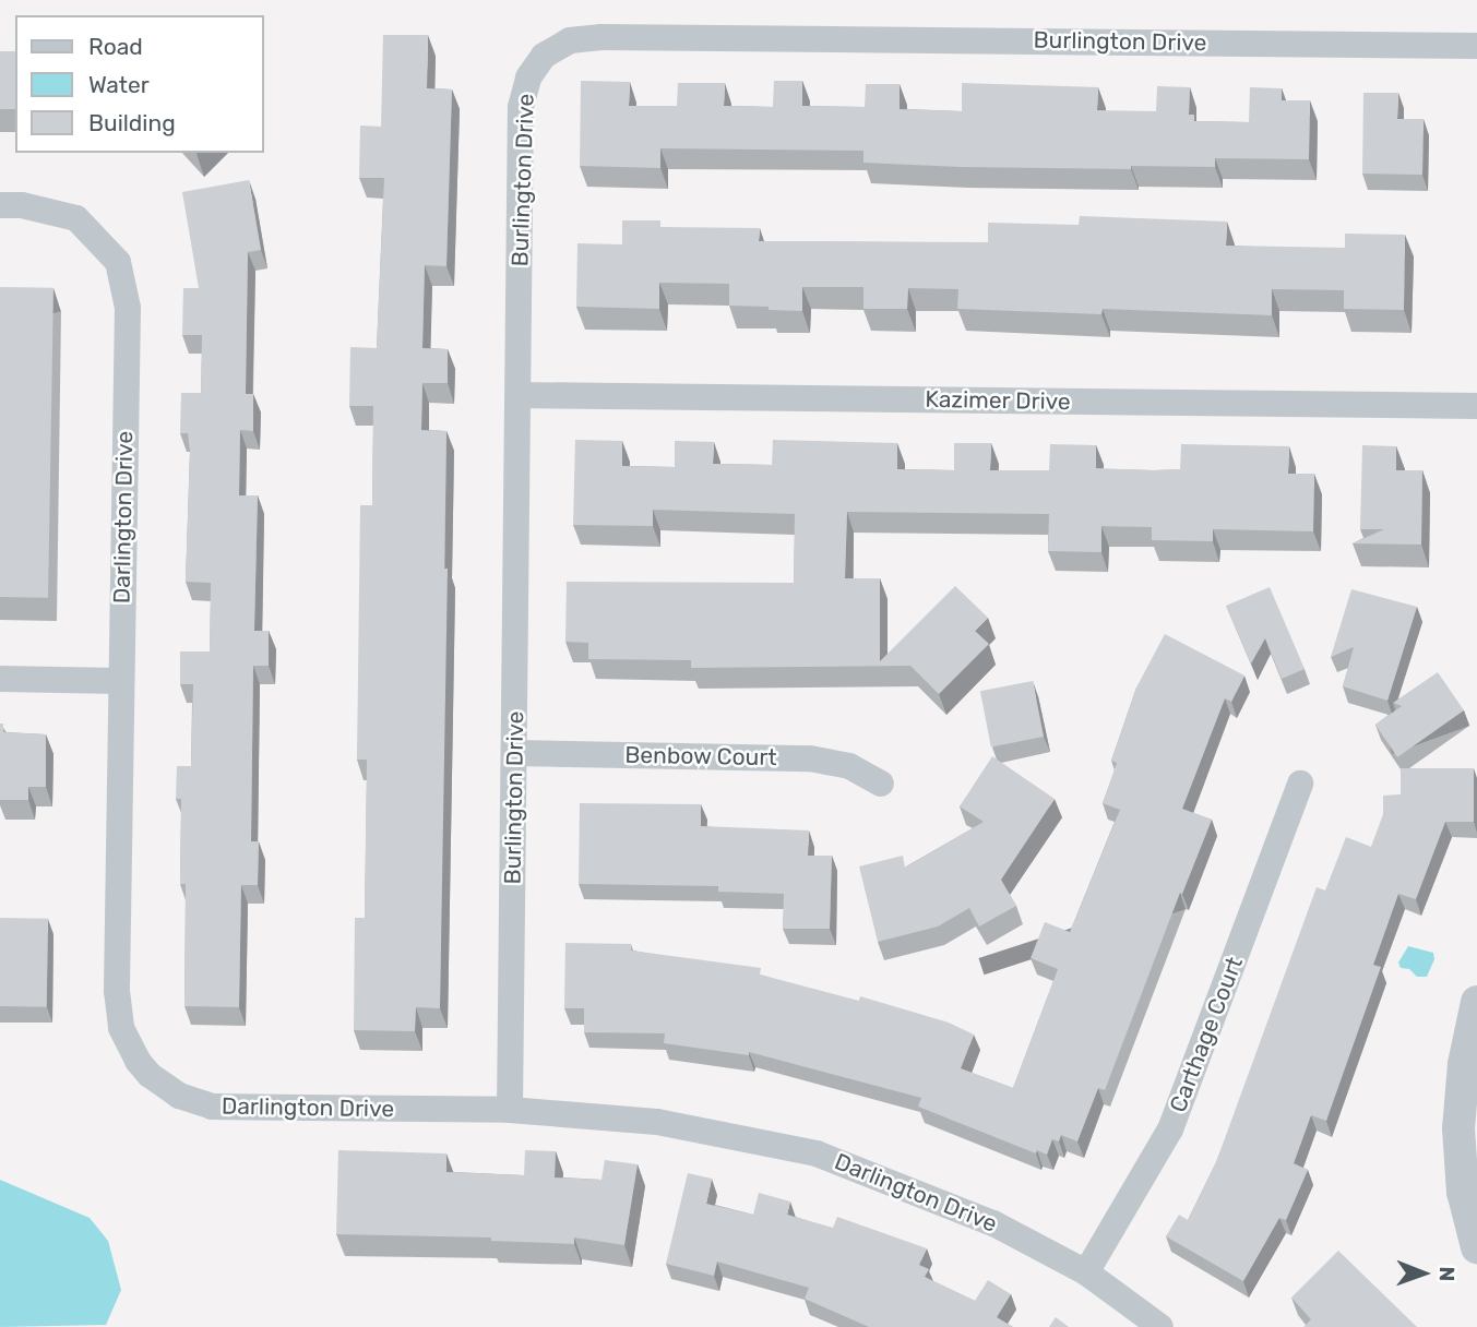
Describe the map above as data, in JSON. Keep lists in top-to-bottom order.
{
  "streets": {
    "street": [
      "Burlington Drive",
      "Kazimer Drive",
      "Darlington Drive",
      "Benbow Court",
      "Carthage Court"
    ]
  },
  "crossings": [
    ["Burlington Drive", "Kazimer Drive"],
    ["Burlington Drive", "Darlington Drive"],
    ["Burlington Drive", "Benbow Court"],
    ["Darlington Drive", "Carthage Court"]
  ],
  "legend": ["Road", "Water", "Building"],
  "north": "right"
}
